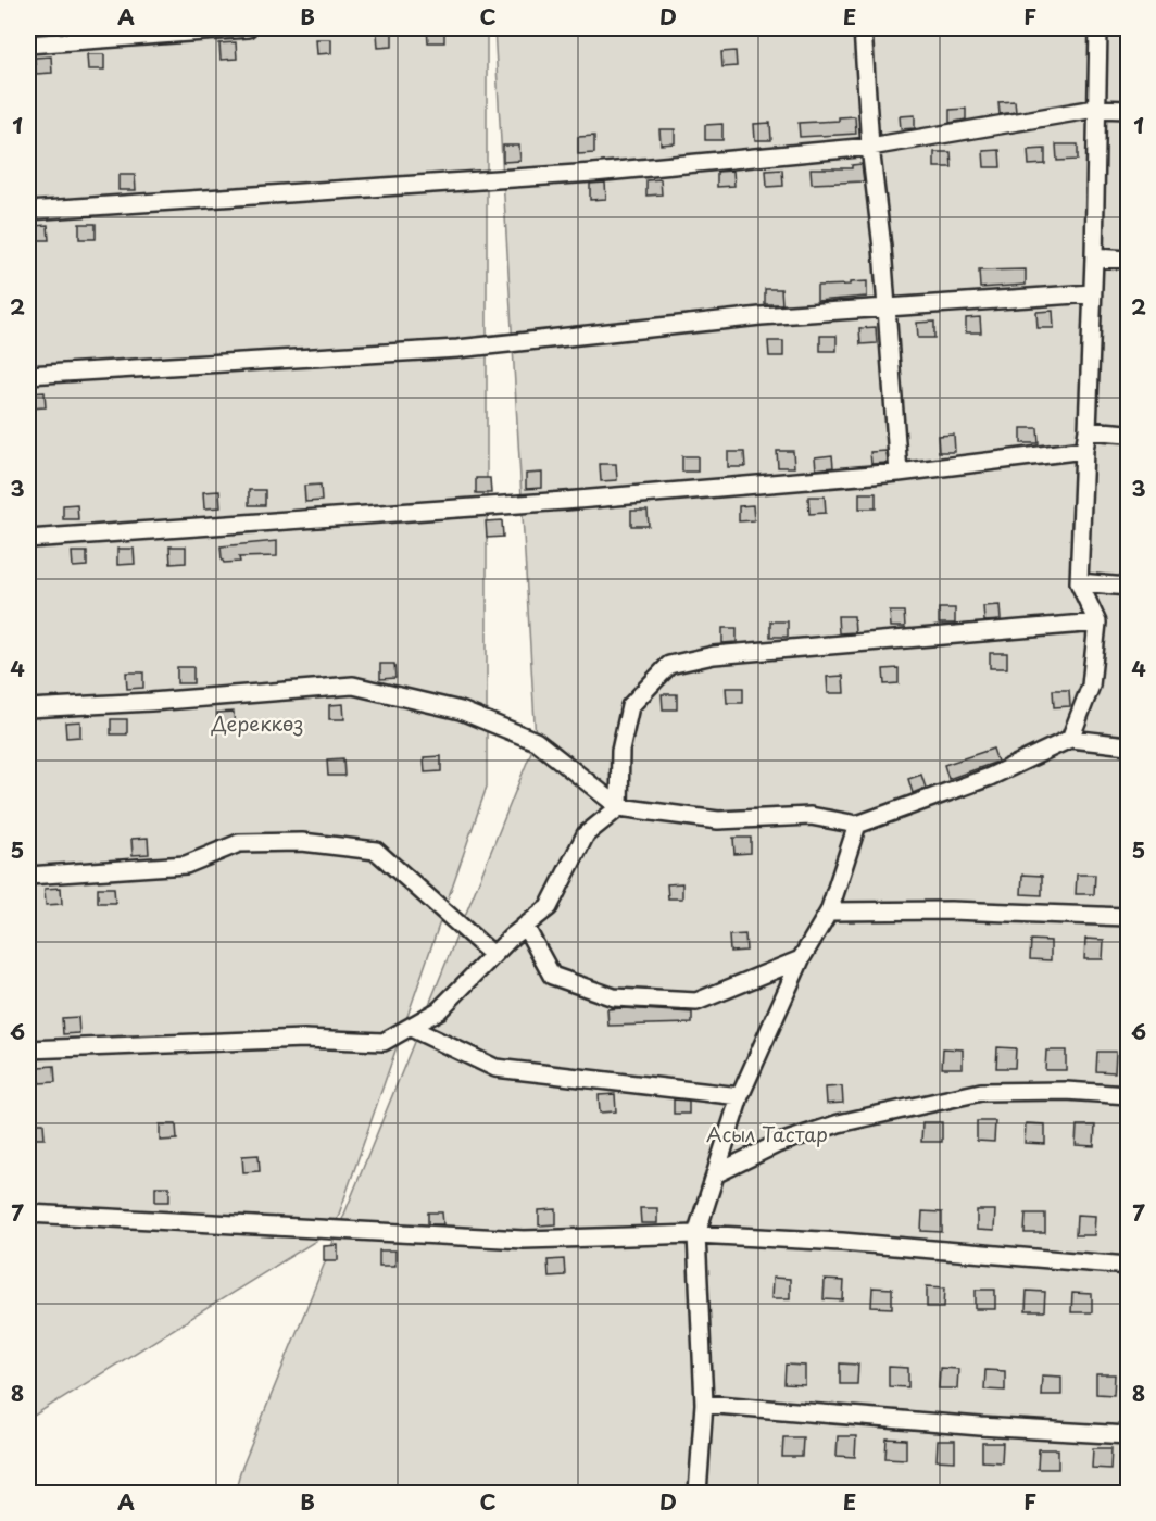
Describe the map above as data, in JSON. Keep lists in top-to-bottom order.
{
  "parks": ["Дереккөз", "Асыл Тастар"],
  "grid": {
    "columns": [
      "A",
      "B",
      "C",
      "D",
      "E",
      "F"
    ],
    "rows": [
      "1",
      "2",
      "3",
      "4",
      "5",
      "6",
      "7",
      "8"
    ]
  }
}
